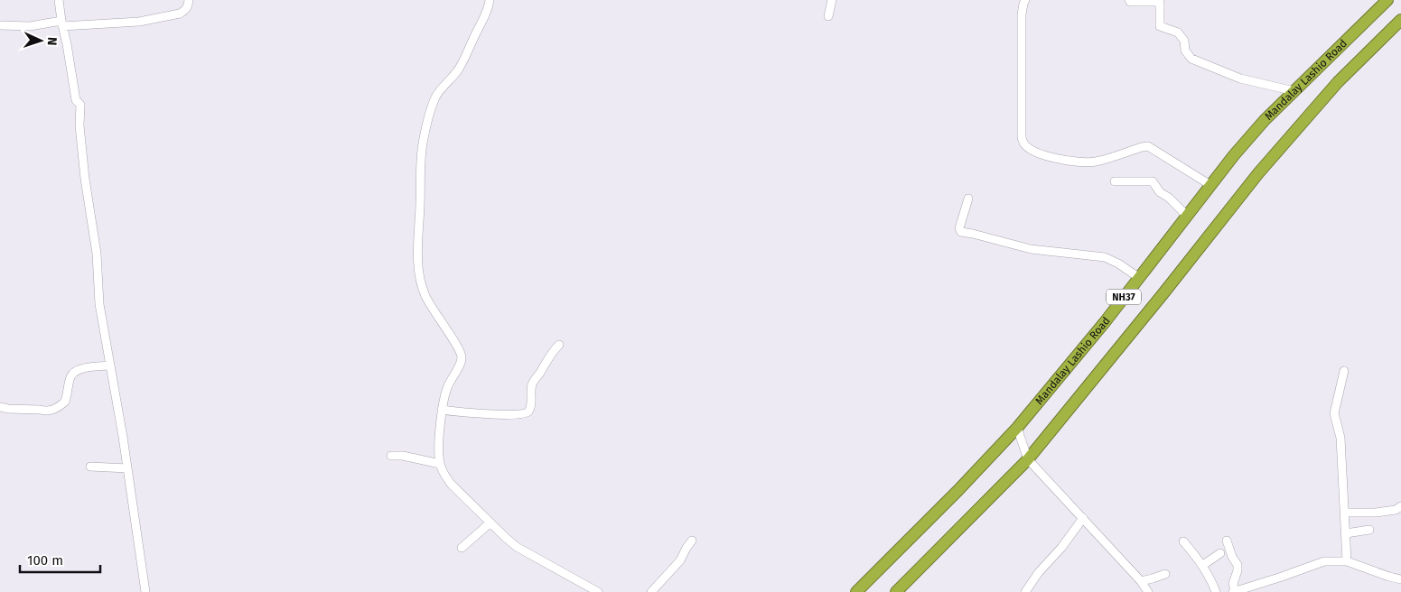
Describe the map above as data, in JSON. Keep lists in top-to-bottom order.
{
  "streets": {
    "highway": ["Mandalay Lashio Road", "NH37"]
  },
  "scale_bar": "100 m",
  "north": "right"
}
